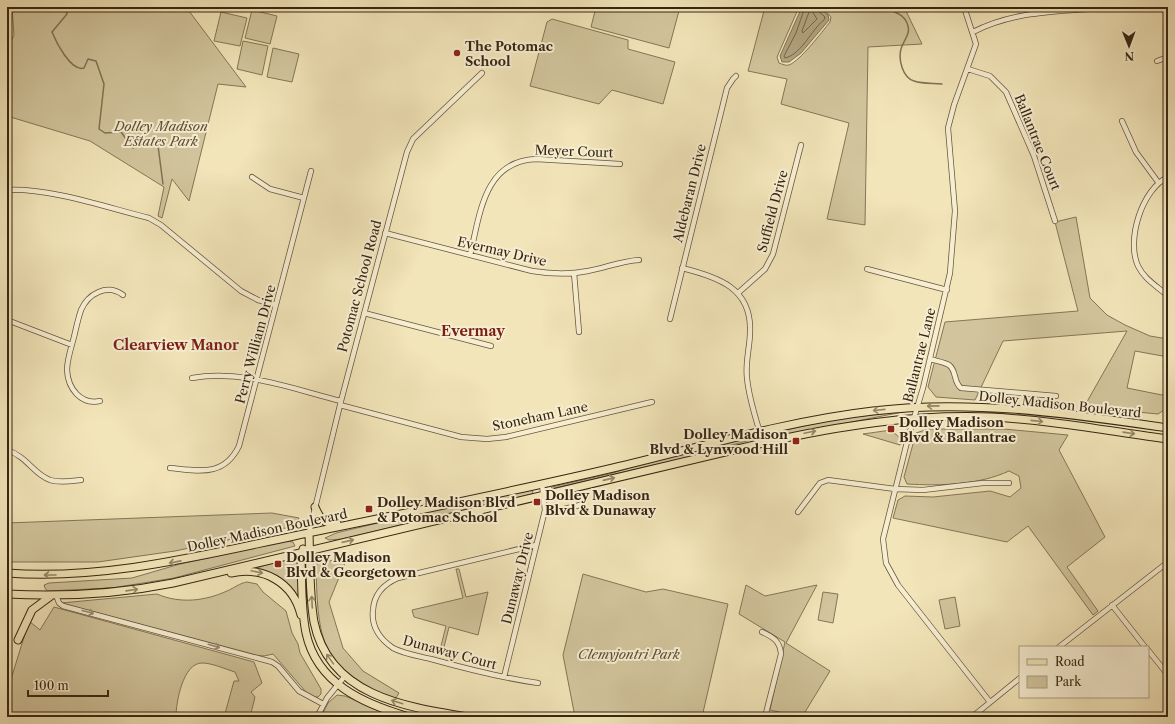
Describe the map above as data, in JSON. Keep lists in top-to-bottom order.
{
  "streets": {
    "main road": ["Dolley Madison Boulevard"],
    "street": [
      "Ballantrae Court",
      "Meyer Court",
      "Aldebaran Drive",
      "Suffield Drive",
      "Evermay Drive",
      "Potomac School Road",
      "Perry William Drive",
      "Ballantrae Lane",
      "Stoneham Lane",
      "Dunaway Drive",
      "Dunaway Court"
    ]
  },
  "crossings": [
    ["Ballantrae Court", "Ballantrae Lane"],
    ["Meyer Court", "Evermay Drive"],
    ["Evermay Drive", "Potomac School Road"],
    ["Potomac School Road", "Dolley Madison Boulevard"],
    ["Potomac School Road", "Stoneham Lane"],
    ["Perry William Drive", "Stoneham Lane"],
    ["Ballantrae Lane", "Dolley Madison Boulevard"],
    ["Dolley Madison Boulevard", "Dunaway Drive"],
    ["Dunaway Drive", "Dunaway Court"]
  ],
  "districts": ["Evermay", "Clearview Manor"],
  "parks": ["Dolley Madison Estates Park", "Clemyjontri Park"],
  "places": {
    "other": ["The Potomac School"],
    "transit": [
      "Dolley Madison Blvd & Ballantrae",
      "Dolley Madison Blvd & Lynwood Hill",
      "Dolley Madison Blvd & Dunaway",
      "Dolley Madison Blvd & Potomac School",
      "Dolley Madison Blvd & Georgetown"
    ]
  },
  "legend": ["Road", "Park"],
  "scale_bar": "100 m",
  "north": "bottom"
}
